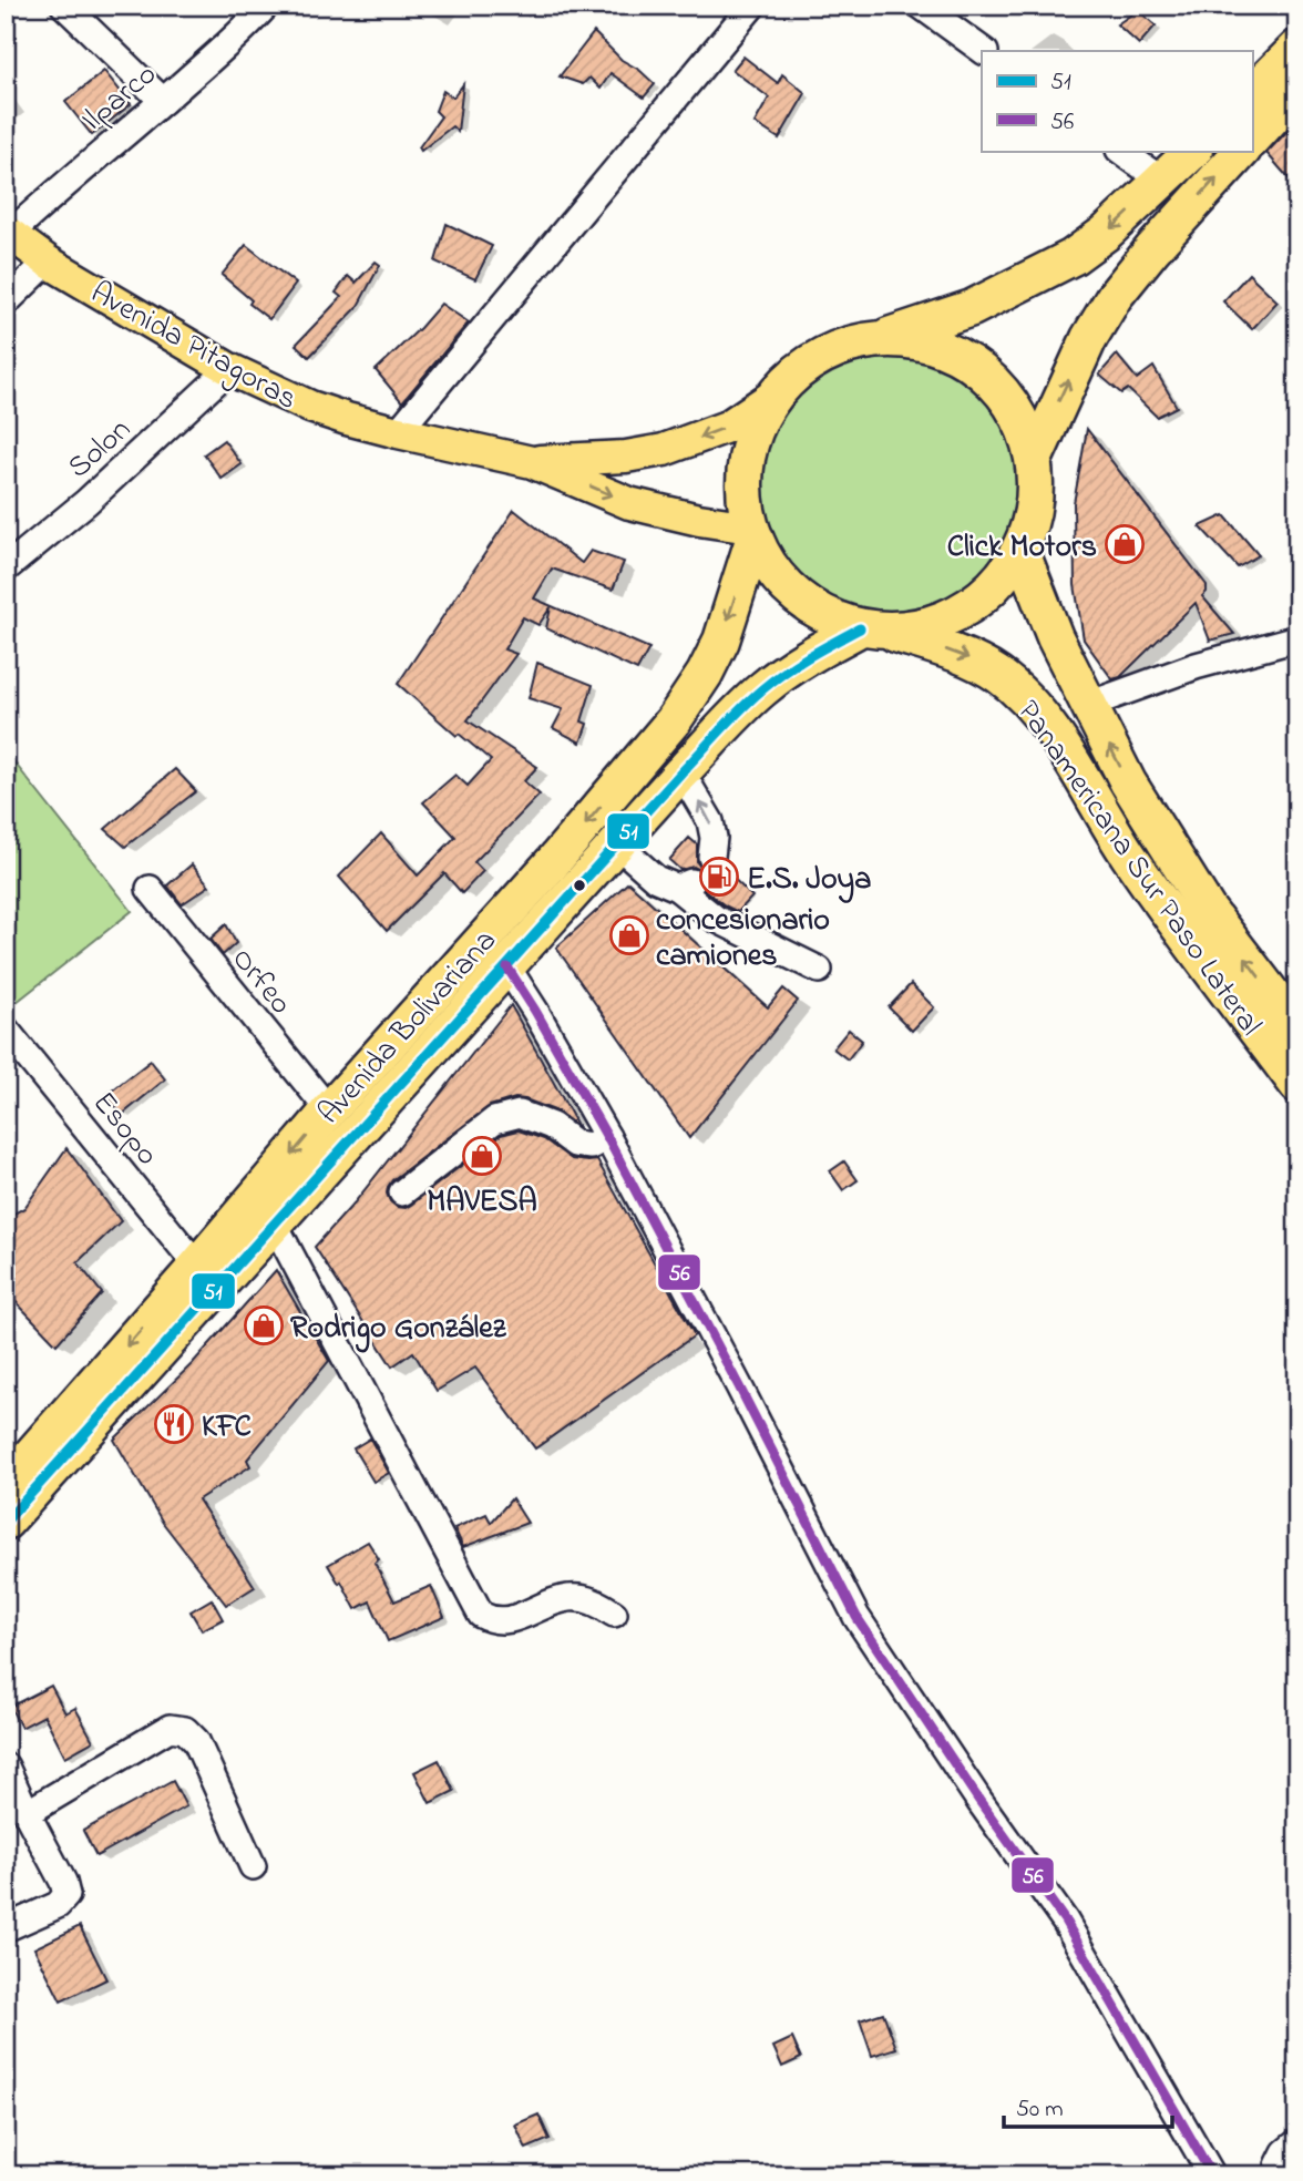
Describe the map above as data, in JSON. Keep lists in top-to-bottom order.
{
  "streets": {
    "highway": ["Panamericana Sur Paso Lateral", "Avenida Bolivariana"],
    "main road": ["Avenida Pitagoras"],
    "street": [
      "Ilparco",
      "Solon",
      "Orfeo",
      "Esopo"
    ]
  },
  "crossings": [
    ["Ilparco", "Avenida Pitagoras"],
    ["Avenida Pitagoras", "Solon"],
    ["Avenida Pitagoras", "Panamericana Sur Paso Lateral"],
    ["Avenida Pitagoras", "Avenida Bolivariana"],
    ["Panamericana Sur Paso Lateral", "Avenida Bolivariana"],
    ["Orfeo", "Avenida Bolivariana"],
    ["Avenida Bolivariana", "Esopo"]
  ],
  "places": {
    "shop": [
      "Click Motors",
      "concesionario camiones",
      "MAVESA",
      "Rodrigo González"
    ],
    "fuel station": ["E.S. Joya"],
    "restaurant": ["KFC"]
  },
  "lines": ["transit line 51", "transit line 56"],
  "legend": ["51", "56"],
  "scale_bar": "50 m"
}
